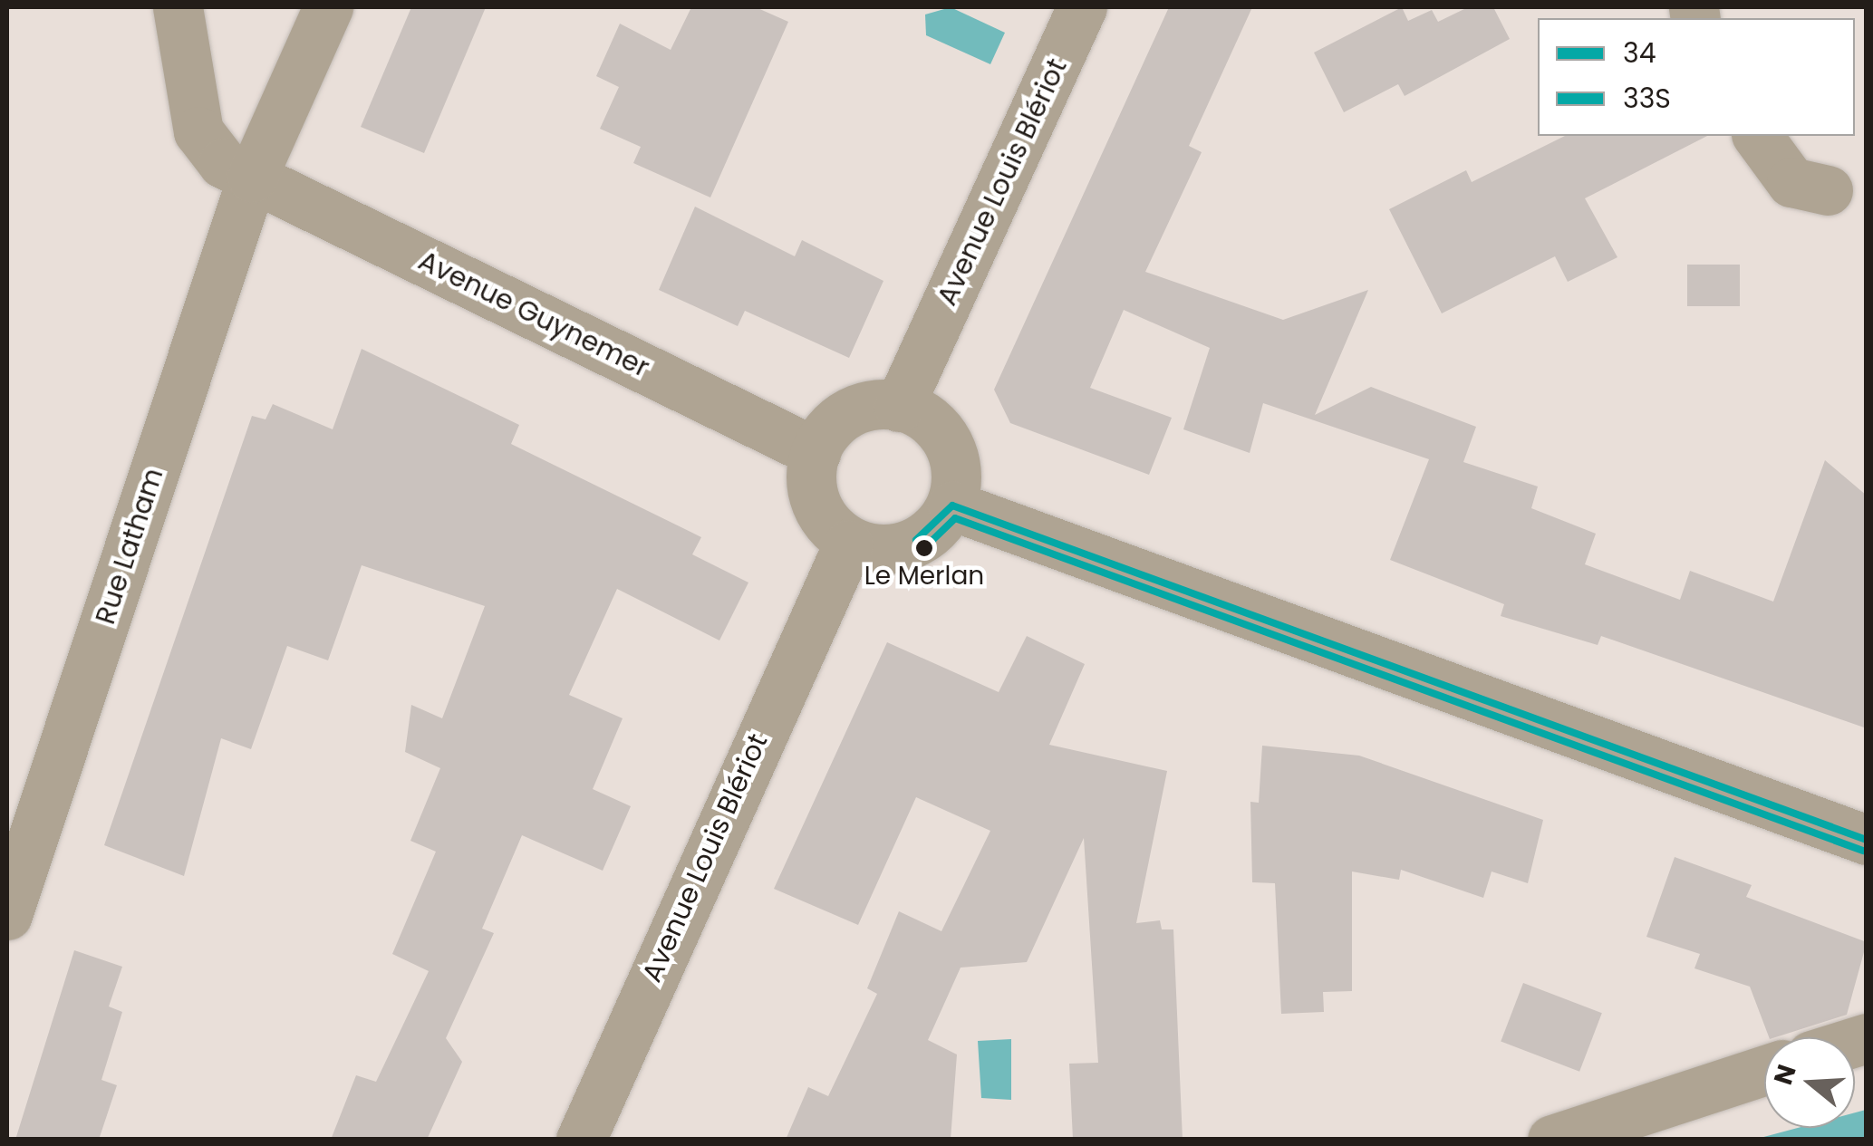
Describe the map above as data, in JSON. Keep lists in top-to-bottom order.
{
  "streets": {
    "street": ["Avenue Louis Blériot", "Avenue Guynemer", "Rue Latham"]
  },
  "crossings": [
    ["Avenue Louis Blériot", "Avenue Guynemer"],
    ["Avenue Guynemer", "Rue Latham"]
  ],
  "places": ["Le Merlan"],
  "lines": ["transit line 34", "transit line 33S"],
  "legend": ["34", "33S"],
  "north": "left"
}
